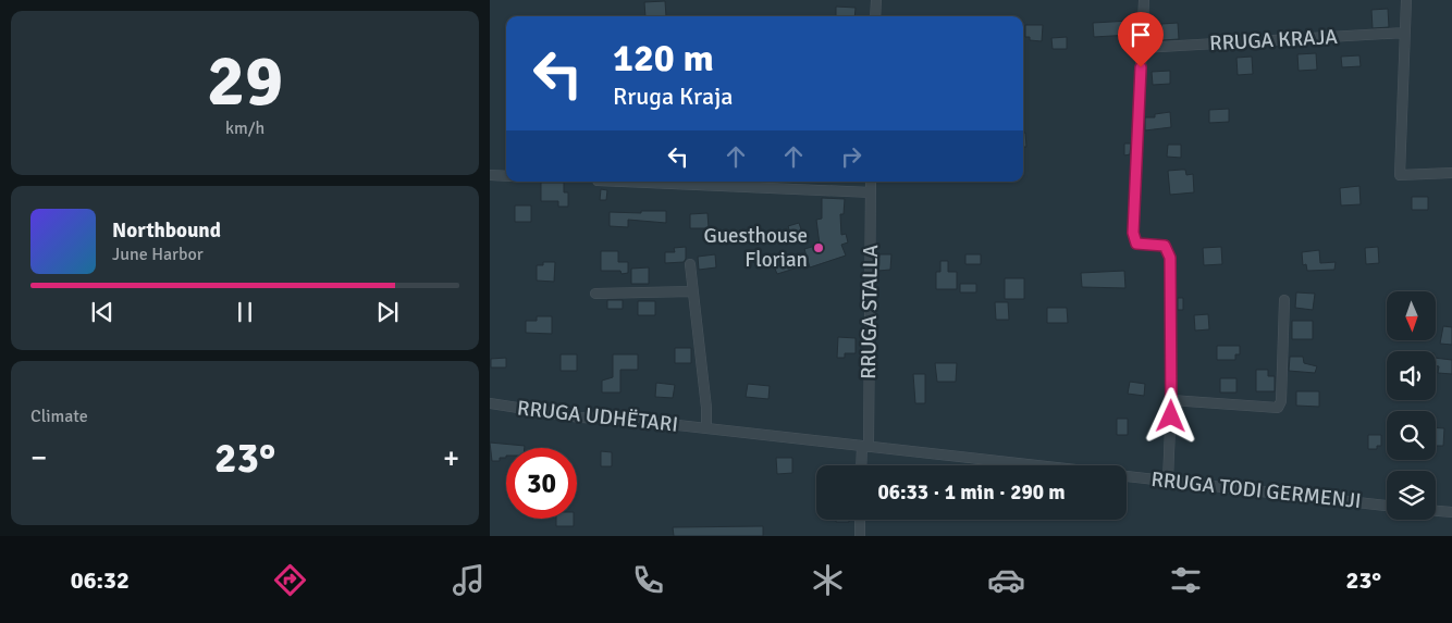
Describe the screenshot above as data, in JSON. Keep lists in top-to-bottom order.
{
  "streets": {
    "street": [
      "RRUGA KRAJA",
      "RRUGA STALLA",
      "RRUGA UDHËTARI",
      "RRUGA TODI GERMENJI"
    ]
  },
  "crossings": [
    ["RRUGA STALLA", "RRUGA UDHËTARI"],
    ["RRUGA STALLA", "RRUGA TODI GERMENJI"],
    ["RRUGA UDHËTARI", "RRUGA TODI GERMENJI"]
  ],
  "places": ["Guesthouse Florian"],
  "north": "bottom",
  "page": {
    "tile": [
      ["29", "km/h"],
      "Climate"
    ],
    "turn": ["120 m", "Rruga Kraja"],
    "song": ["Northbound", "June Harbor"],
    "heat": ["−", "23°", "+"],
    "limit": "30",
    "trip": "06:33 · 1 min · 290 m",
    "tabs": ["06:32", "23°"]
  }
}
